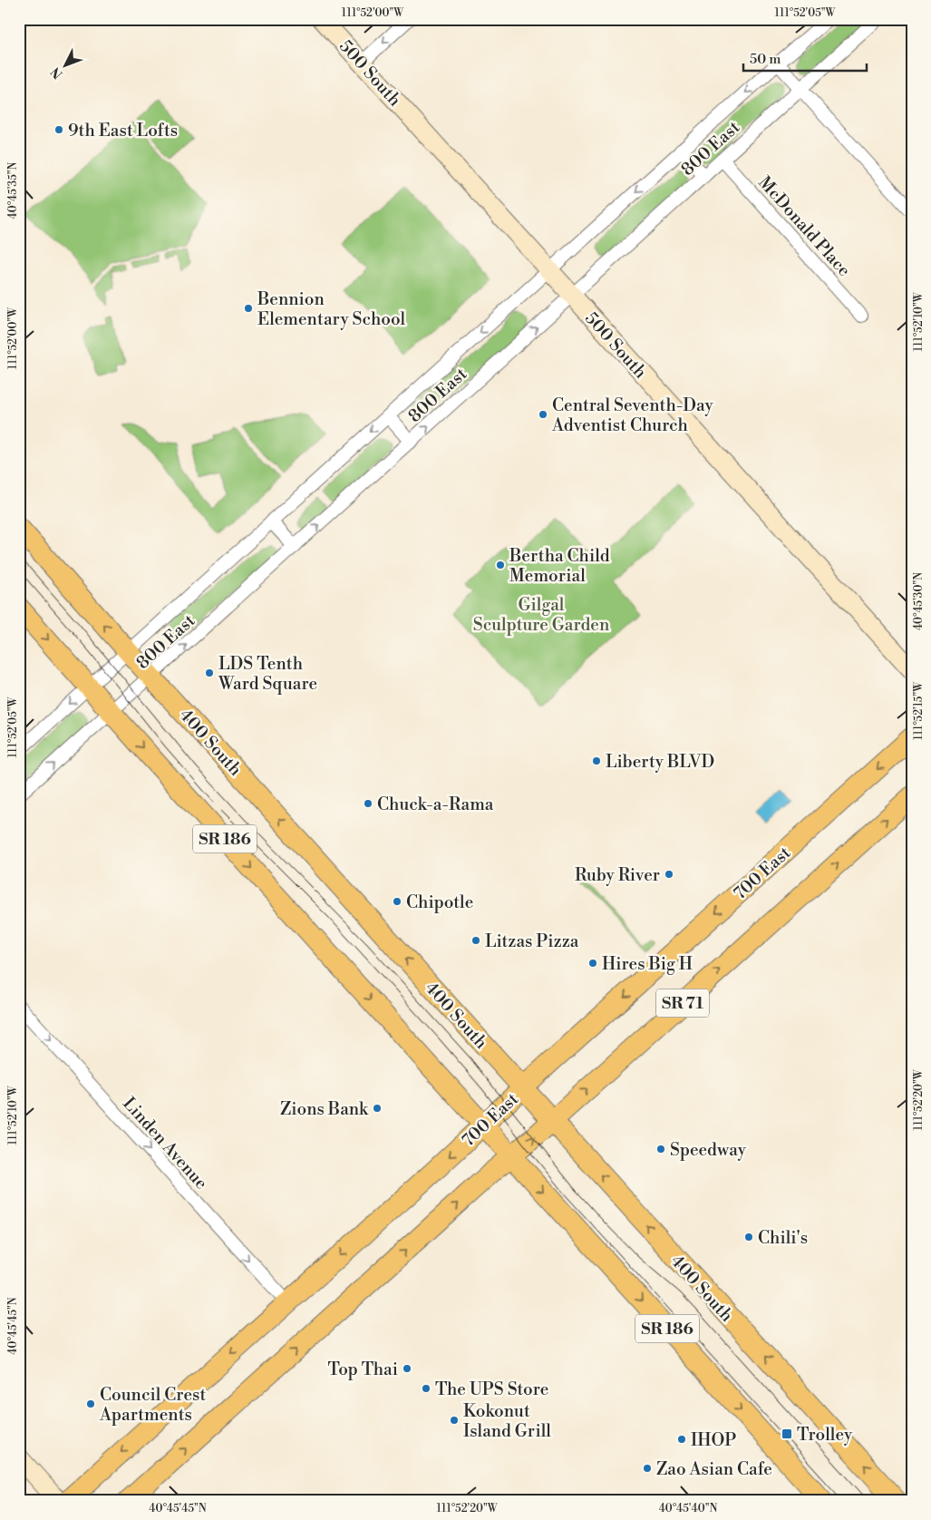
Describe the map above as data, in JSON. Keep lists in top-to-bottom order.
{
  "streets": {
    "main road": [
      "400 South",
      "SR 186",
      "700 East",
      "SR 71"
    ],
    "street": [
      "500 South",
      "800 East",
      "McDonald Place",
      "Linden Avenue"
    ]
  },
  "crossings": [
    ["500 South", "800 East"],
    ["800 East", "McDonald Place"],
    ["800 East", "400 South"],
    ["800 East", "SR 186"],
    ["400 South", "700 East"],
    ["400 South", "SR 71"],
    ["SR 186", "700 East"],
    ["SR 186", "SR 71"],
    ["700 East", "Linden Avenue"]
  ],
  "one_way": ["Linden Avenue"],
  "parks": ["Gilgal Sculpture Garden"],
  "places": {
    "other": [
      "9th East Lofts",
      "Bennion Elementary School",
      "Central Seventh-Day Adventist Church",
      "Bertha Child Memorial",
      "LDS Tenth Ward Square",
      "Liberty BLVD",
      "Chuck-a-Rama",
      "Ruby River",
      "Chipotle",
      "Litzas Pizza",
      "Hires Big H",
      "Zions Bank",
      "Speedway",
      "Chili's",
      "Top Thai",
      "The UPS Store",
      "Council Crest Apartments",
      "Kokonut Island Grill",
      "IHOP",
      "Zao Asian Cafe"
    ],
    "transit": ["Trolley"]
  },
  "scale_bar": "50 m",
  "north": "bottom left",
  "coordinates": [
    "111°52'00\"W",
    "111°52'05\"W",
    "40°45'35\"N",
    "111°52'10\"W",
    "40°45'30\"N",
    "111°52'15\"W",
    "111°52'20\"W",
    "40°45'45\"N",
    "40°45'40\"N"
  ]
}
